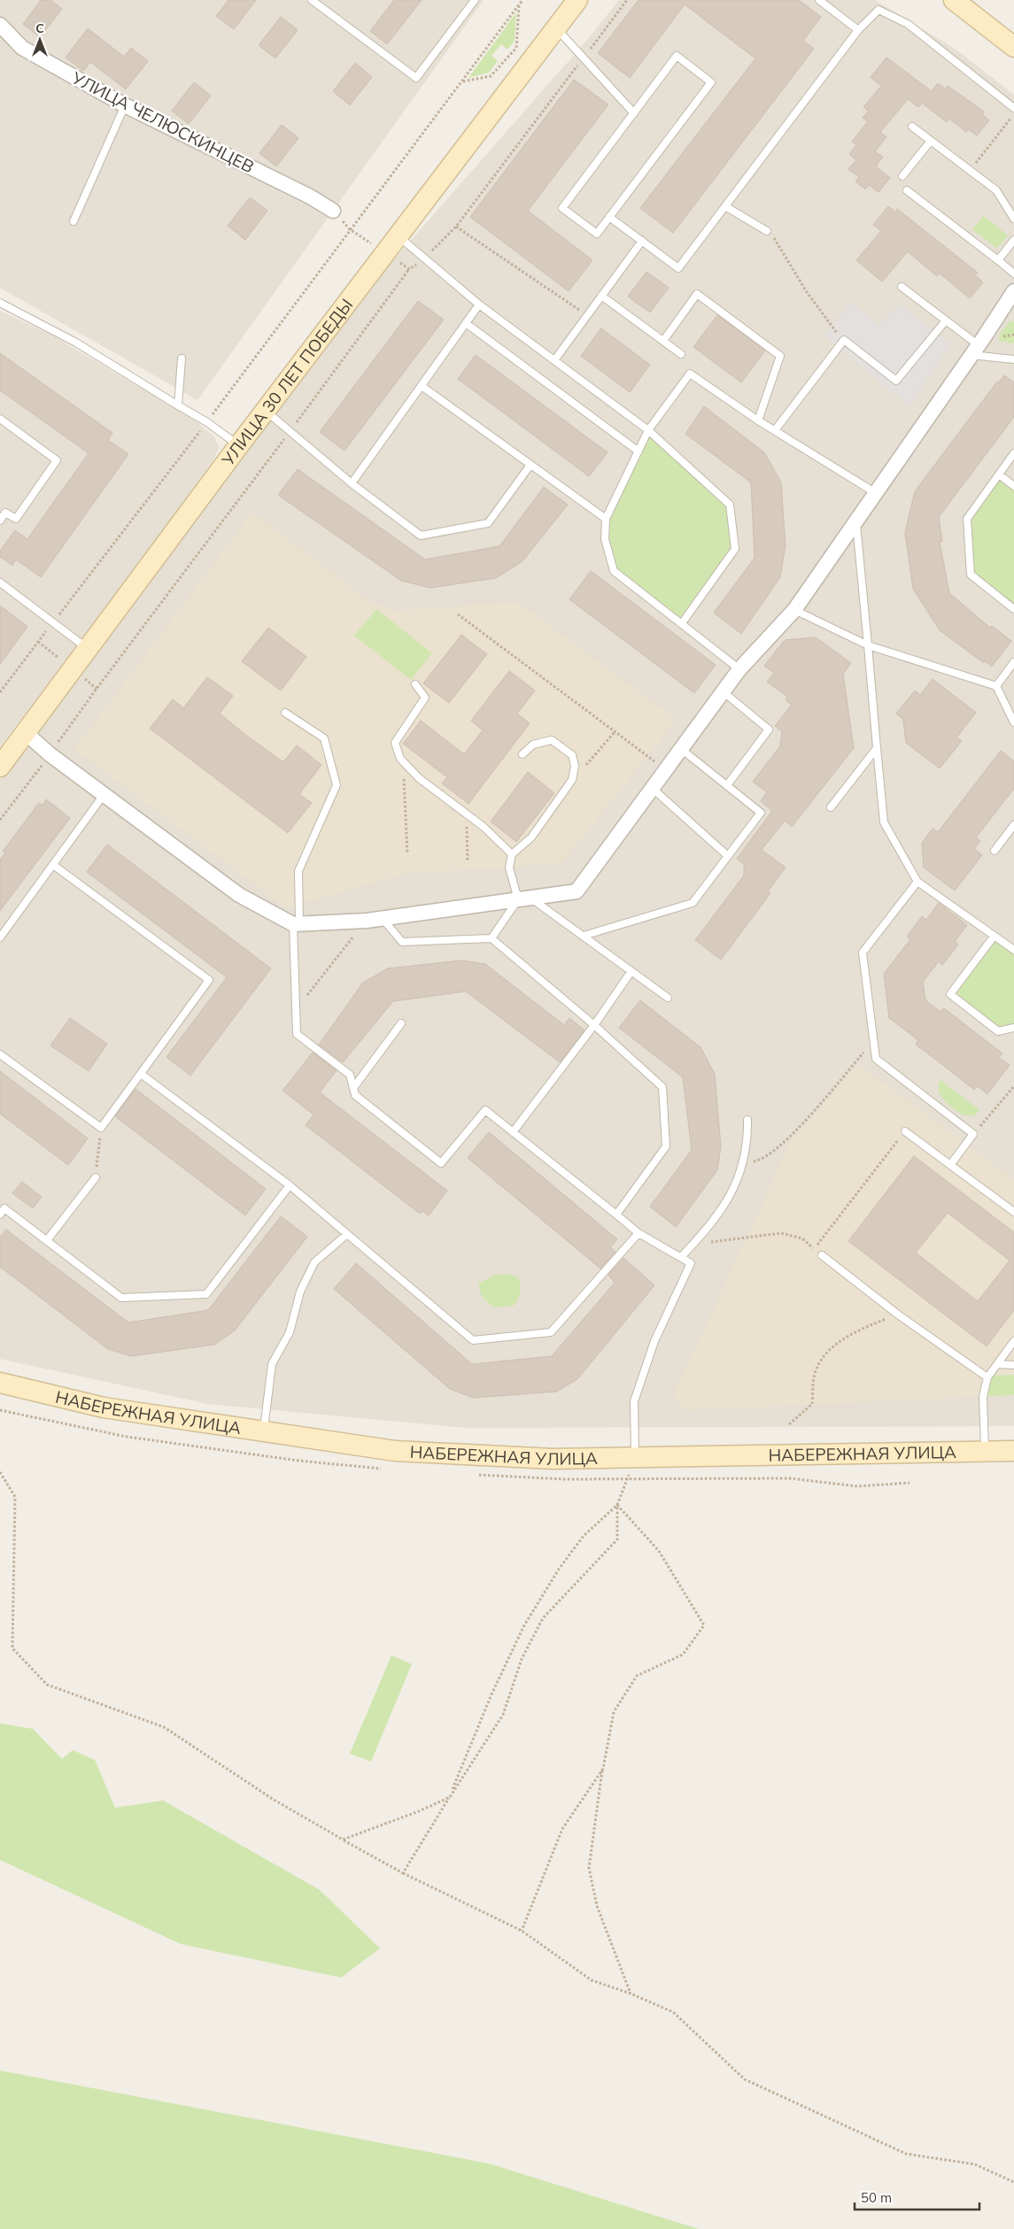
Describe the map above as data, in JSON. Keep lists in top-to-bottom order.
{
  "streets": {
    "street": ["УЛИЦА ЧЕЛЮСКИНЦЕВ", "УЛИЦА 30 ЛЕТ ПОБЕДЫ", "НАБЕРЕЖНАЯ УЛИЦА"]
  },
  "scale_bar": "50 m",
  "north": "top"
}
